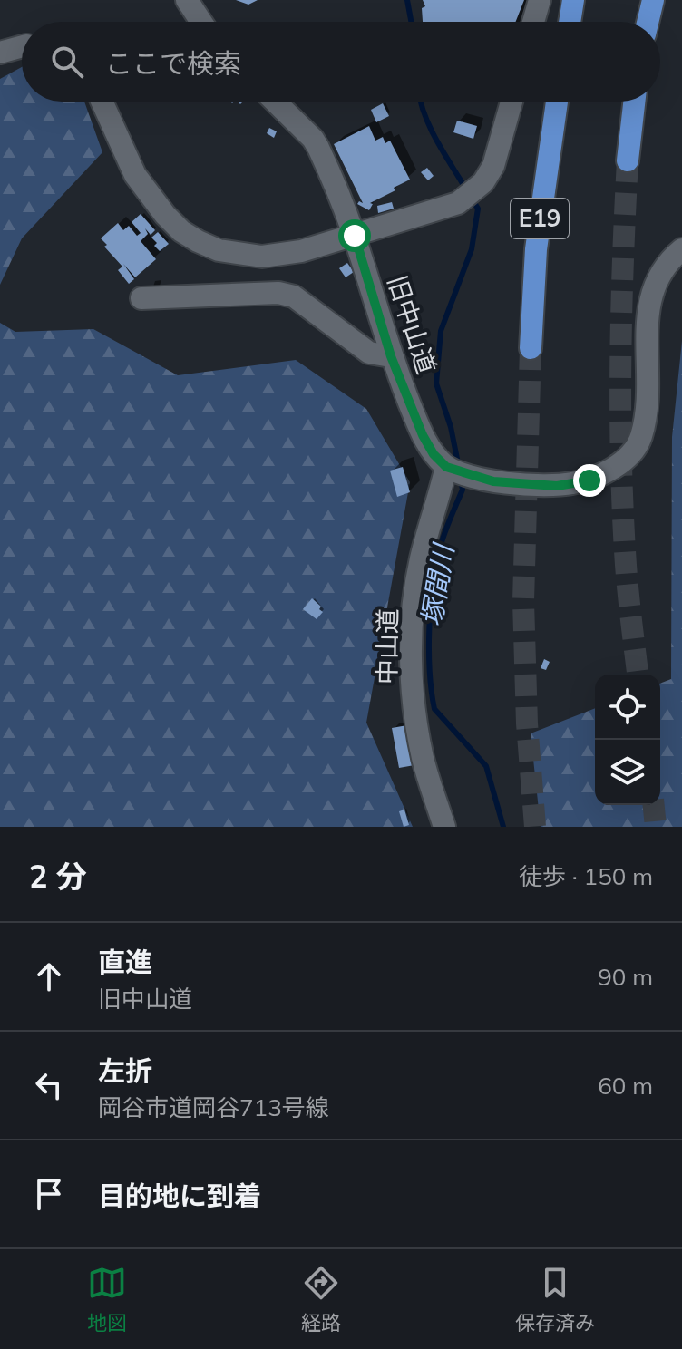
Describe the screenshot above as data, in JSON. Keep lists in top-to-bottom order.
{
  "streets": {
    "highway": ["E19"],
    "street": ["旧中山道", "中山道"]
  },
  "crossings": [
    ["旧中山道", "中山道"]
  ],
  "water": ["塚間川"],
  "page": {
    "search": "ここで検索",
    "heading": ["2 分", "徒歩 · 150 m"],
    "list": [
      ["直進", "旧中山道", "90 m"],
      ["左折", "岡谷市道岡谷713号線", "60 m"],
      "目的地に到着"
    ],
    "nav": ["地図", "経路", "保存済み"]
  }
}
